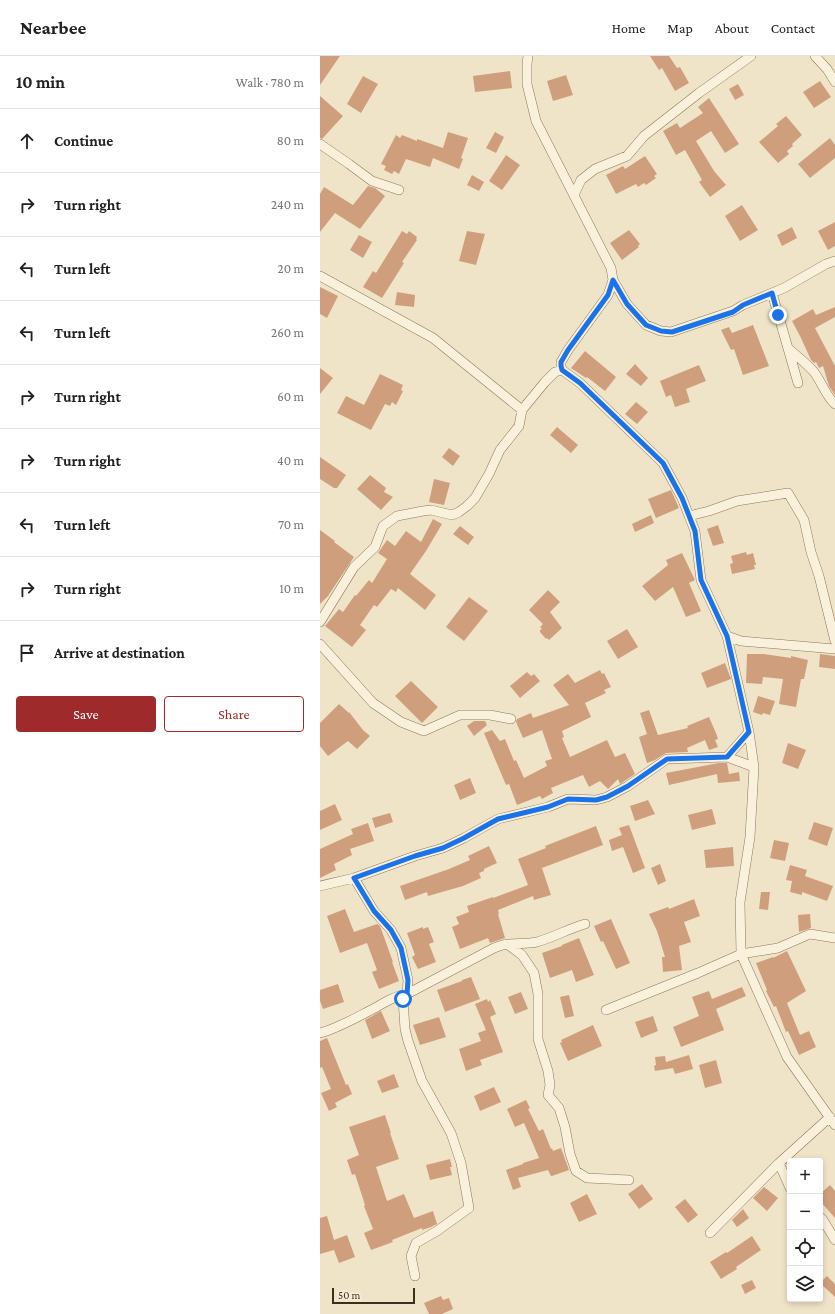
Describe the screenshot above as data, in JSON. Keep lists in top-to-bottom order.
{
  "scale_bar": "50 m",
  "page": {
    "header": "Nearbee",
    "nav": [
      "Home",
      "Map",
      "About",
      "Contact"
    ],
    "heading": ["10 min", "Walk · 780 m"],
    "list": [
      ["Continue", "80 m"],
      ["Turn right", "240 m"],
      ["Turn left", "20 m"],
      ["Turn left", "260 m"],
      ["Turn right", "60 m"],
      ["Turn right", "40 m"],
      ["Turn left", "70 m"],
      ["Turn right", "10 m"],
      "Arrive at destination"
    ],
    "buttons": ["Save", "Share"],
    "map_buttons": ["+", "−"],
    "scale": "50 m"
  }
}
